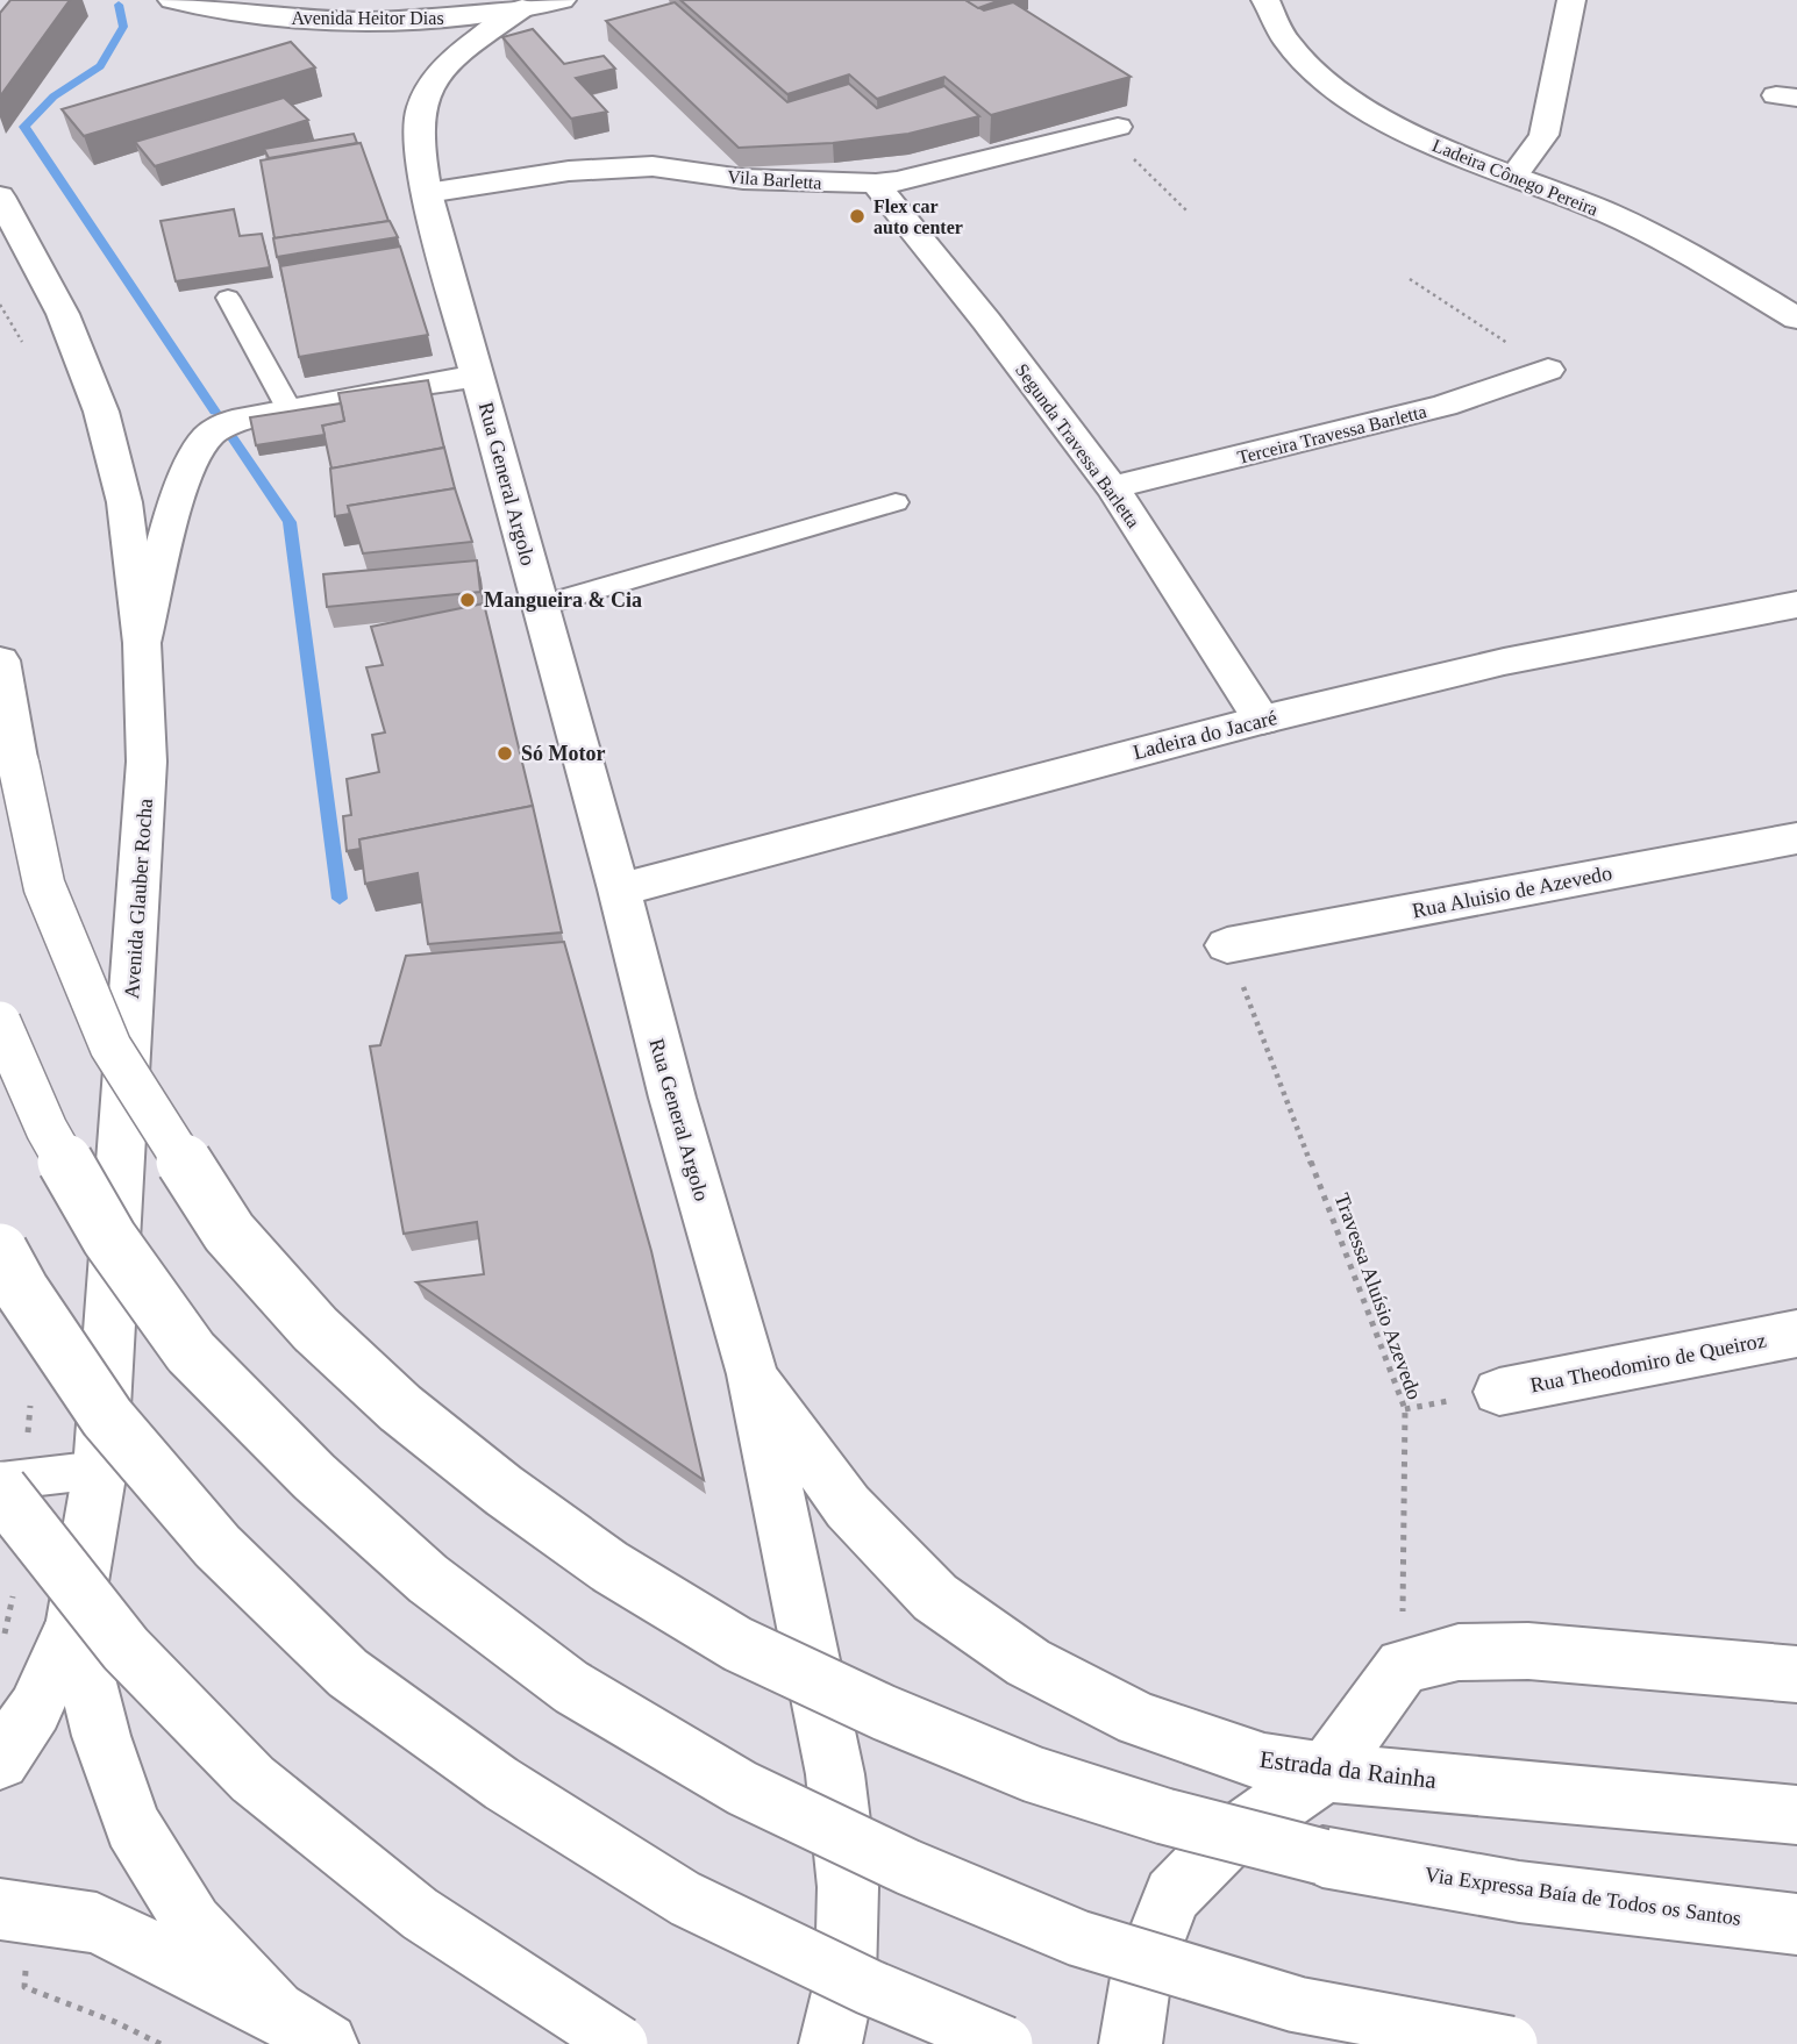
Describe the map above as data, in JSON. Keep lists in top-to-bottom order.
{
  "streets": {
    "main road": [
      "Avenida Heitor Dias",
      "Ladeira Cônego Pereira",
      "Vila Barletta",
      "Terceira Travessa Barletta",
      "Segunda Travessa Barletta",
      "Rua General Argolo",
      "Ladeira do Jacaré",
      "Rua Aluisio de Azevedo",
      "Avenida Glauber Rocha",
      "Rua Theodomiro de Queiroz",
      "Estrada da Rainha",
      "Via Expressa Baía de Todos os Santos"
    ],
    "path": ["Travessa Aluísio Azevedo"]
  },
  "crossings": [
    ["Avenida Heitor Dias", "Rua General Argolo"],
    ["Vila Barletta", "Segunda Travessa Barletta"],
    ["Vila Barletta", "Rua General Argolo"],
    ["Terceira Travessa Barletta", "Segunda Travessa Barletta"],
    ["Segunda Travessa Barletta", "Ladeira do Jacaré"],
    ["Rua General Argolo", "Ladeira do Jacaré"],
    ["Rua General Argolo", "Estrada da Rainha"],
    ["Rua Aluisio de Azevedo", "Travessa Aluísio Azevedo"]
  ],
  "places": ["Flex car auto center", "Mangueira & Cia", "Só Motor"]
}
